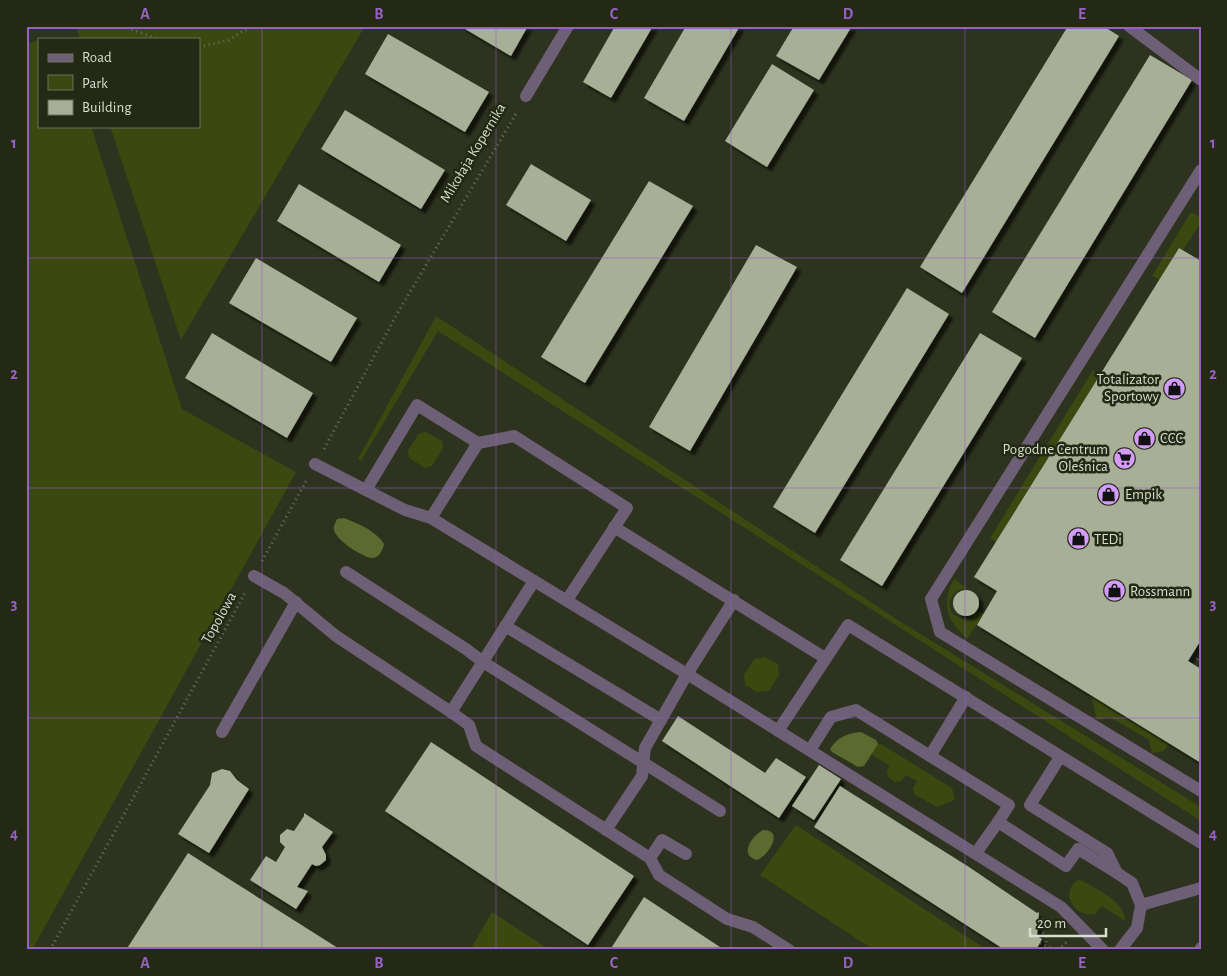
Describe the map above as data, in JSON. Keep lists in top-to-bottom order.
{
  "streets": {
    "street": ["Mikołaja Kopernika"],
    "path": ["Topolowa"]
  },
  "crossings": [
    ["Mikołaja Kopernika", "Topolowa"]
  ],
  "places": {
    "shop": [
      "Totalizator Sportowy",
      "CCC",
      "Empik",
      "TEDi",
      "Rossmann"
    ],
    "supermarket": ["Pogodne Centrum Oleśnica"]
  },
  "legend": ["Road", "Park", "Building"],
  "scale_bar": "20 m",
  "grid": {
    "columns": [
      "A",
      "B",
      "C",
      "D",
      "E"
    ],
    "rows": [
      "1",
      "2",
      "3",
      "4"
    ]
  }
}
